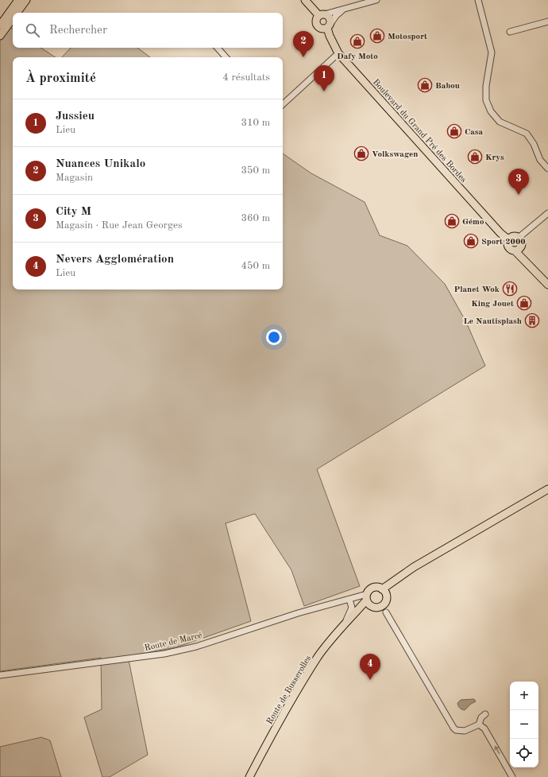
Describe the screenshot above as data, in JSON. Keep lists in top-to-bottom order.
{
  "streets": {
    "main road": ["Boulevard du Grand Pré des Bordes", "Route de Busserolles"],
    "street": ["Route de Marcé"]
  },
  "crossings": [
    ["Route de Marcé", "Route de Busserolles"]
  ],
  "places": {
    "shop": [
      "Motosport",
      "Dafy Moto",
      "Babou",
      "Casa",
      "Volkswagen",
      "Krys",
      "Gémo",
      "Sport 2000",
      "King Jouet"
    ],
    "restaurant": ["Planet Wok"],
    "building": ["Le Nautisplash"]
  },
  "page": {
    "search": "Rechercher",
    "pins": [
      "2",
      "1",
      "3",
      "4"
    ],
    "heading": ["À proximité", "4 résultats"],
    "list": [
      {
        "mark": "1",
        "name": "Jussieu",
        "note": "Lieu",
        "value": "310 m"
      },
      {
        "mark": "2",
        "name": "Nuances Unikalo",
        "note": "Magasin",
        "value": "350 m"
      },
      {
        "mark": "3",
        "name": "City M",
        "note": "Magasin · Rue Jean Georges",
        "value": "360 m"
      },
      {
        "mark": "4",
        "name": "Nevers Agglomération",
        "note": "Lieu",
        "value": "450 m"
      }
    ],
    "map_buttons": ["+", "−"]
  }
}
